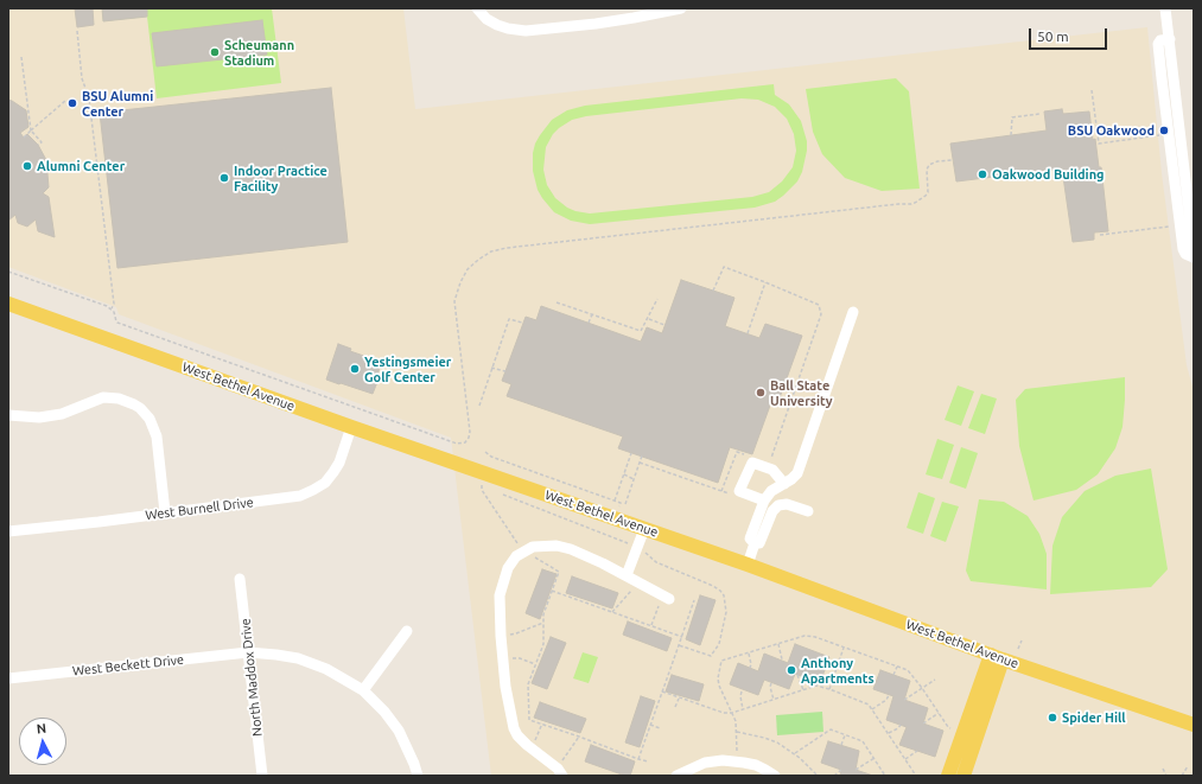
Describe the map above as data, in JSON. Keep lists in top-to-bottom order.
{
  "streets": {
    "main road": ["West Bethel Avenue"],
    "street": ["West Burnell Drive", "West Beckett Drive", "North Maddox Drive"]
  },
  "crossings": [
    ["West Bethel Avenue", "West Burnell Drive"],
    ["West Beckett Drive", "North Maddox Drive"]
  ],
  "places": [
    "Scheumann Stadium",
    "BSU Alumni Center",
    "BSU Oakwood",
    "Alumni Center",
    "Oakwood Building",
    "Indoor Practice Facility",
    "Yestingsmeier Golf Center",
    "Ball State University",
    "Anthony Apartments",
    "Spider Hill"
  ],
  "scale_bar": "50 m",
  "north": "top"
}
